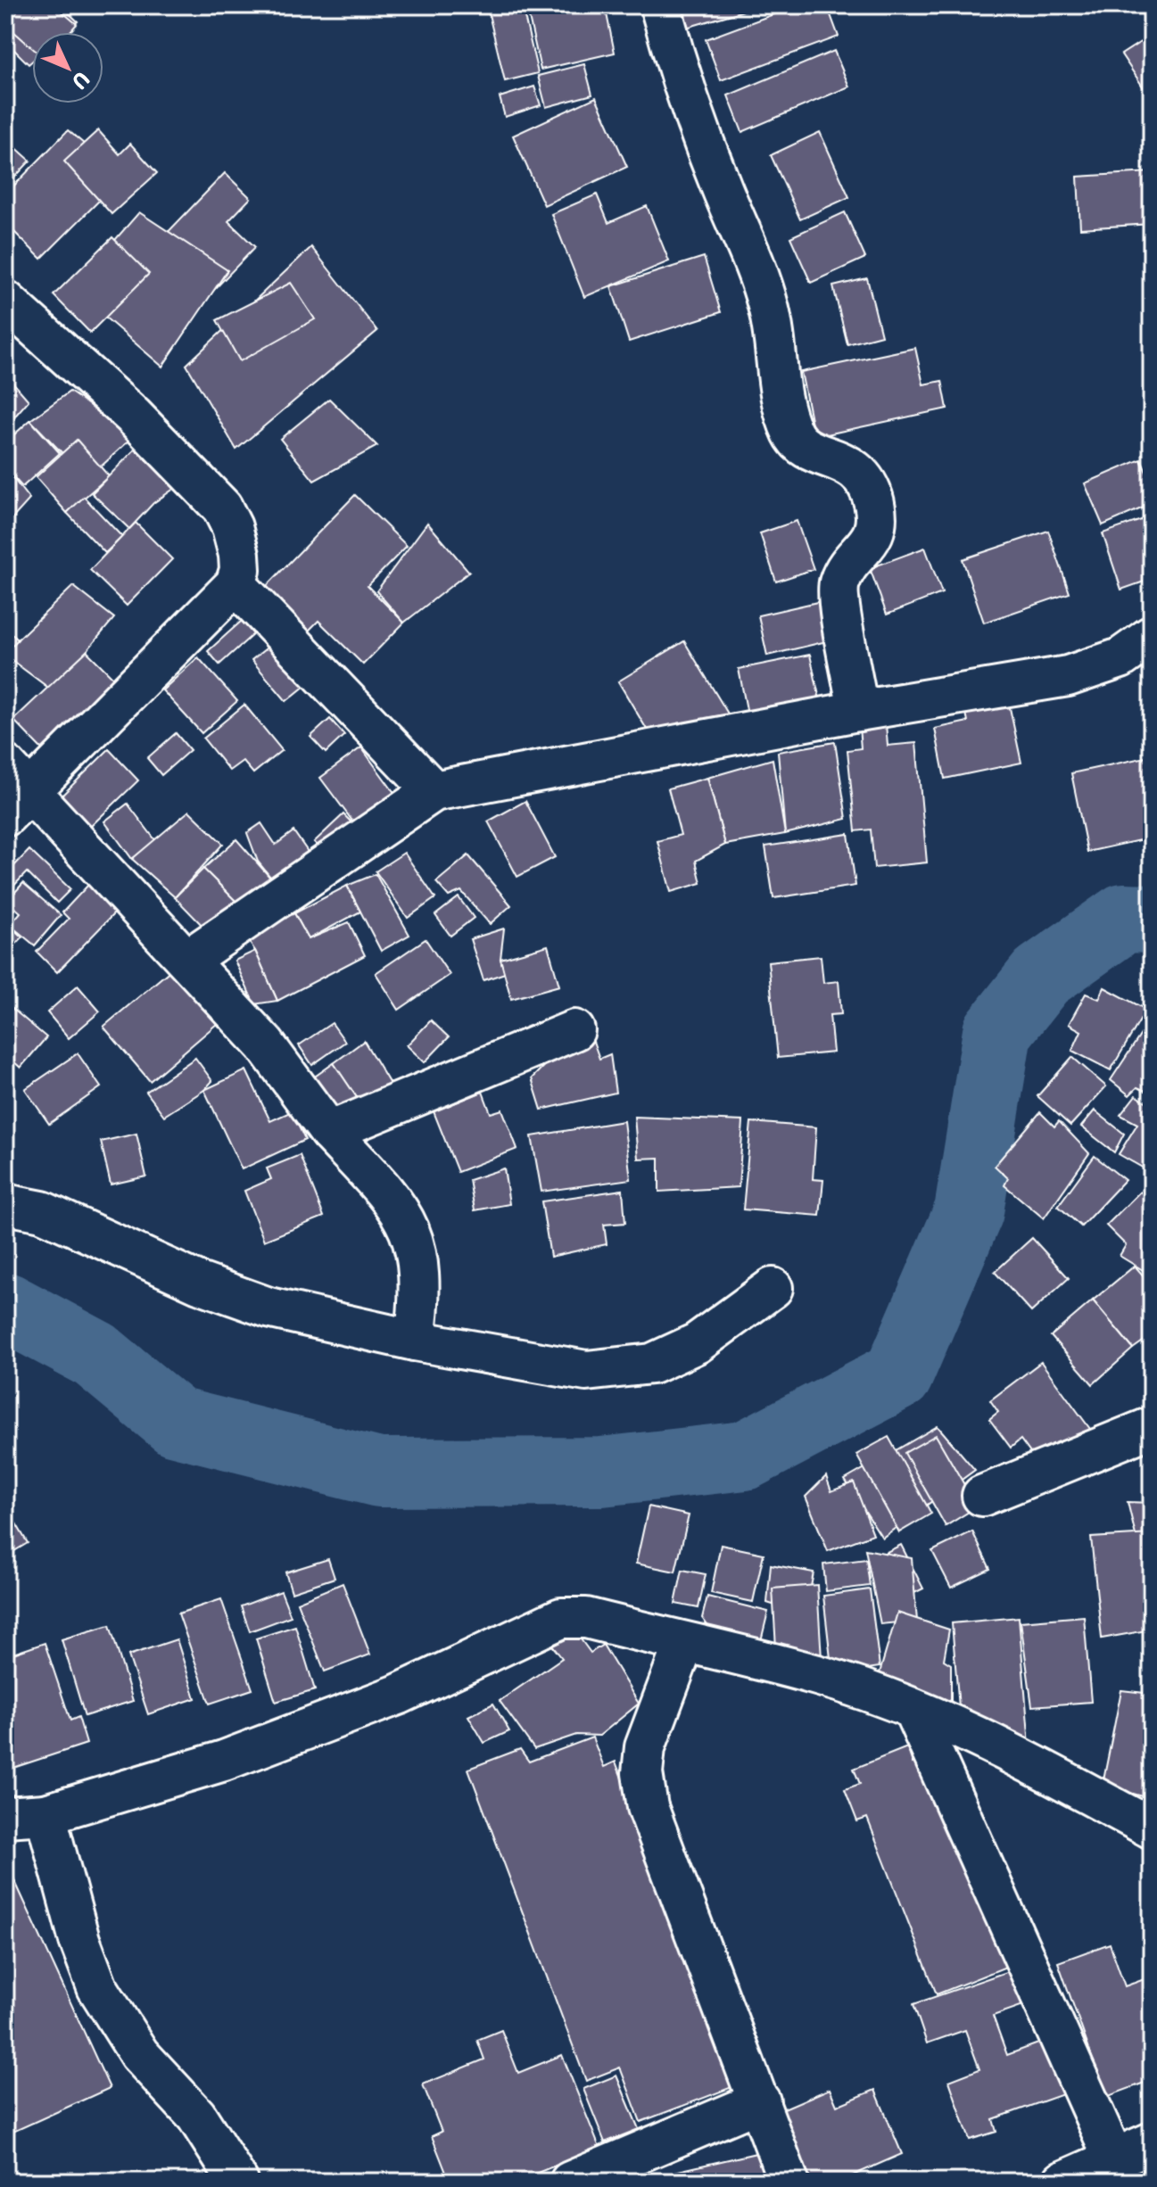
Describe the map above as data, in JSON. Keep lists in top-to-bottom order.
{
  "north": "bottom right"
}
